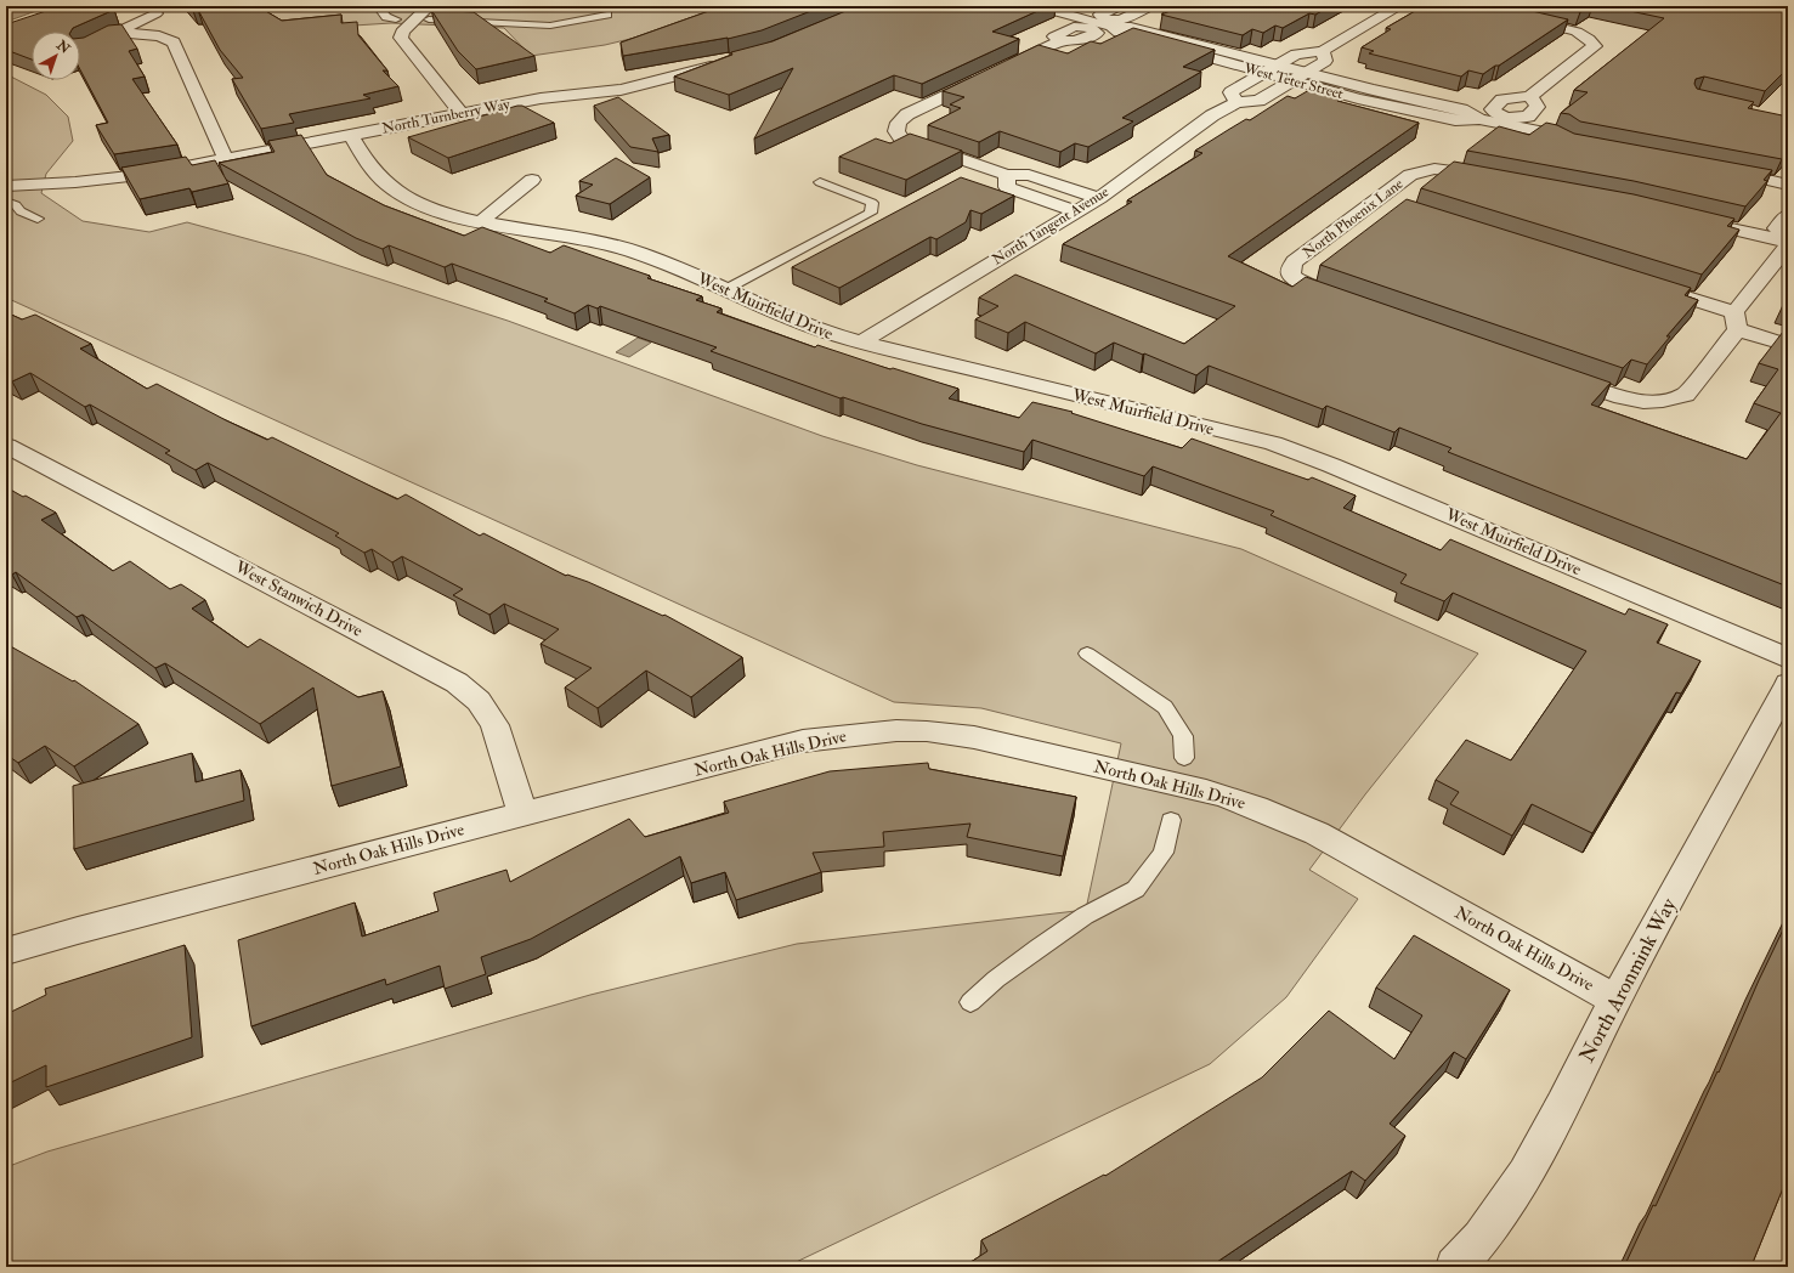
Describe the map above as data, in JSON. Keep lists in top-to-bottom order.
{
  "streets": {
    "street": [
      "West Teter Street",
      "North Turnberry Way",
      "North Phoenix Lane",
      "North Tangent Avenue",
      "West Muirfield Drive",
      "West Stanwich Drive",
      "North Oak Hills Drive",
      "North Aronmink Way"
    ]
  },
  "crossings": [
    ["West Teter Street", "North Tangent Avenue"],
    ["North Turnberry Way", "West Muirfield Drive"],
    ["North Tangent Avenue", "West Muirfield Drive"],
    ["West Stanwich Drive", "North Oak Hills Drive"],
    ["North Oak Hills Drive", "North Aronmink Way"]
  ],
  "north": "top right"
}
